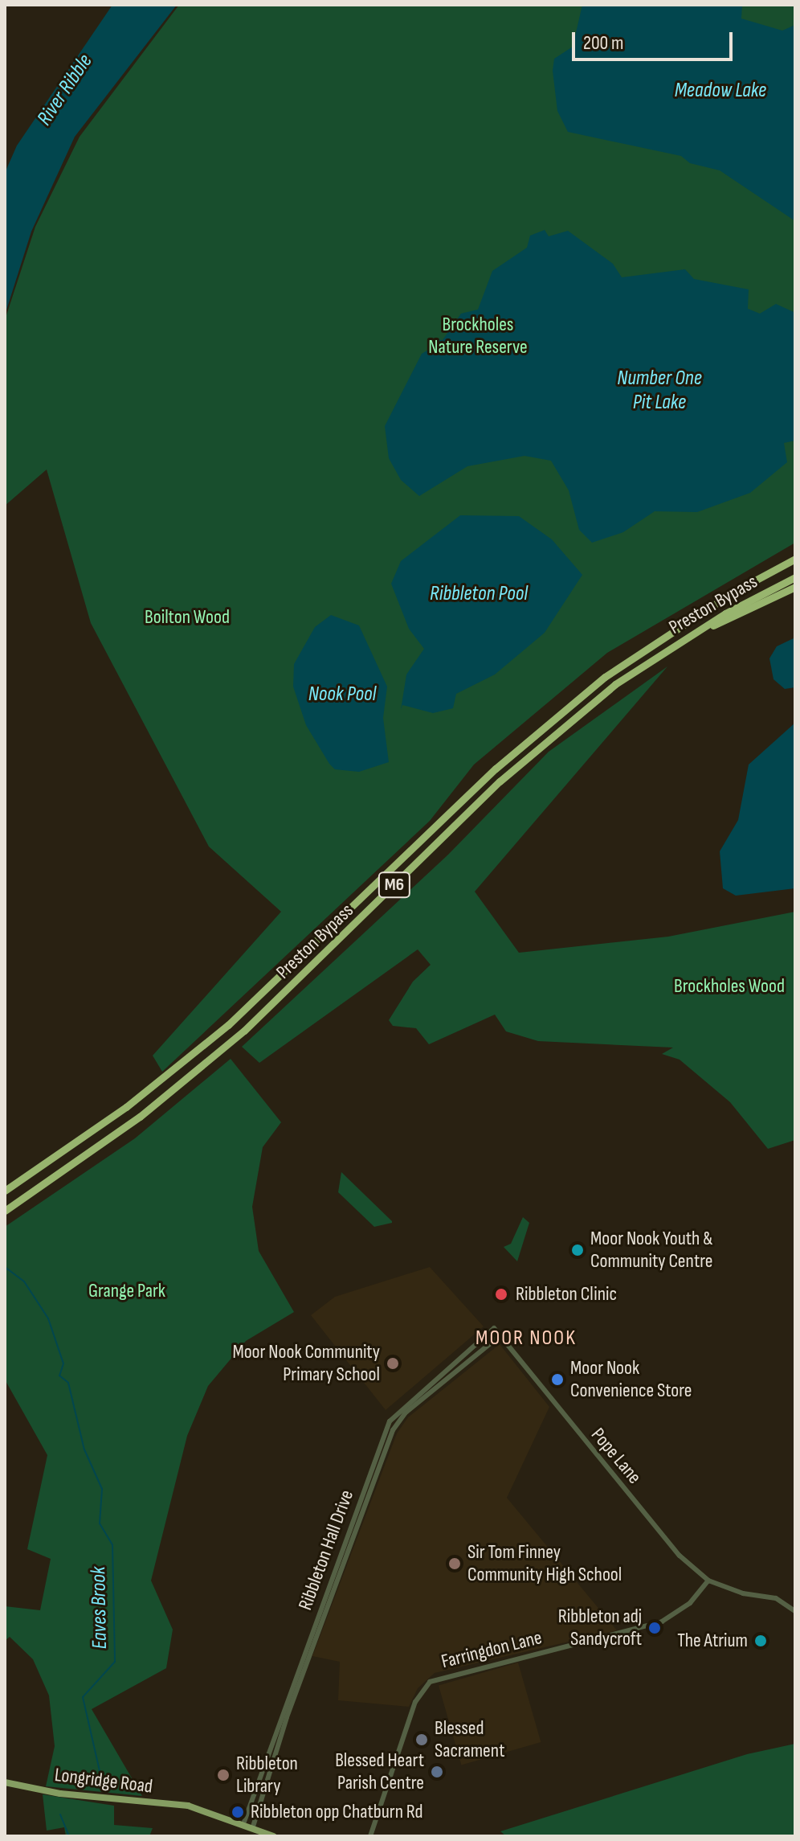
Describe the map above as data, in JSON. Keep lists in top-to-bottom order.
{
  "streets": {
    "highway": ["Preston Bypass", "M6"],
    "main road": ["Longridge Road"],
    "street": ["Pope Lane", "Ribbleton Hall Drive", "Farringdon Lane"]
  },
  "crossings": [
    ["Pope Lane", "Ribbleton Hall Drive"],
    ["Pope Lane", "Farringdon Lane"],
    ["Ribbleton Hall Drive", "Longridge Road"]
  ],
  "districts": ["MOOR NOOK"],
  "water": [
    "River Ribble",
    "Meadow Lake",
    "Number One Pit Lake",
    "Ribbleton Pool",
    "Nook Pool",
    "Eaves Brook"
  ],
  "parks": [
    "Brockholes Nature Reserve",
    "Boilton Wood",
    "Brockholes Wood",
    "Grange Park"
  ],
  "places": [
    "Moor Nook Youth & Community Centre",
    "Ribbleton Clinic",
    "Moor Nook Community Primary School",
    "Moor Nook Convenience Store",
    "Sir Tom Finney Community High School",
    "Ribbleton adj Sandycroft",
    "The Atrium",
    "Blessed Sacrament",
    "Blessed Heart Parish Centre",
    "Ribbleton Library",
    "Ribbleton opp Chatburn Rd"
  ],
  "scale_bar": "200 m"
}
